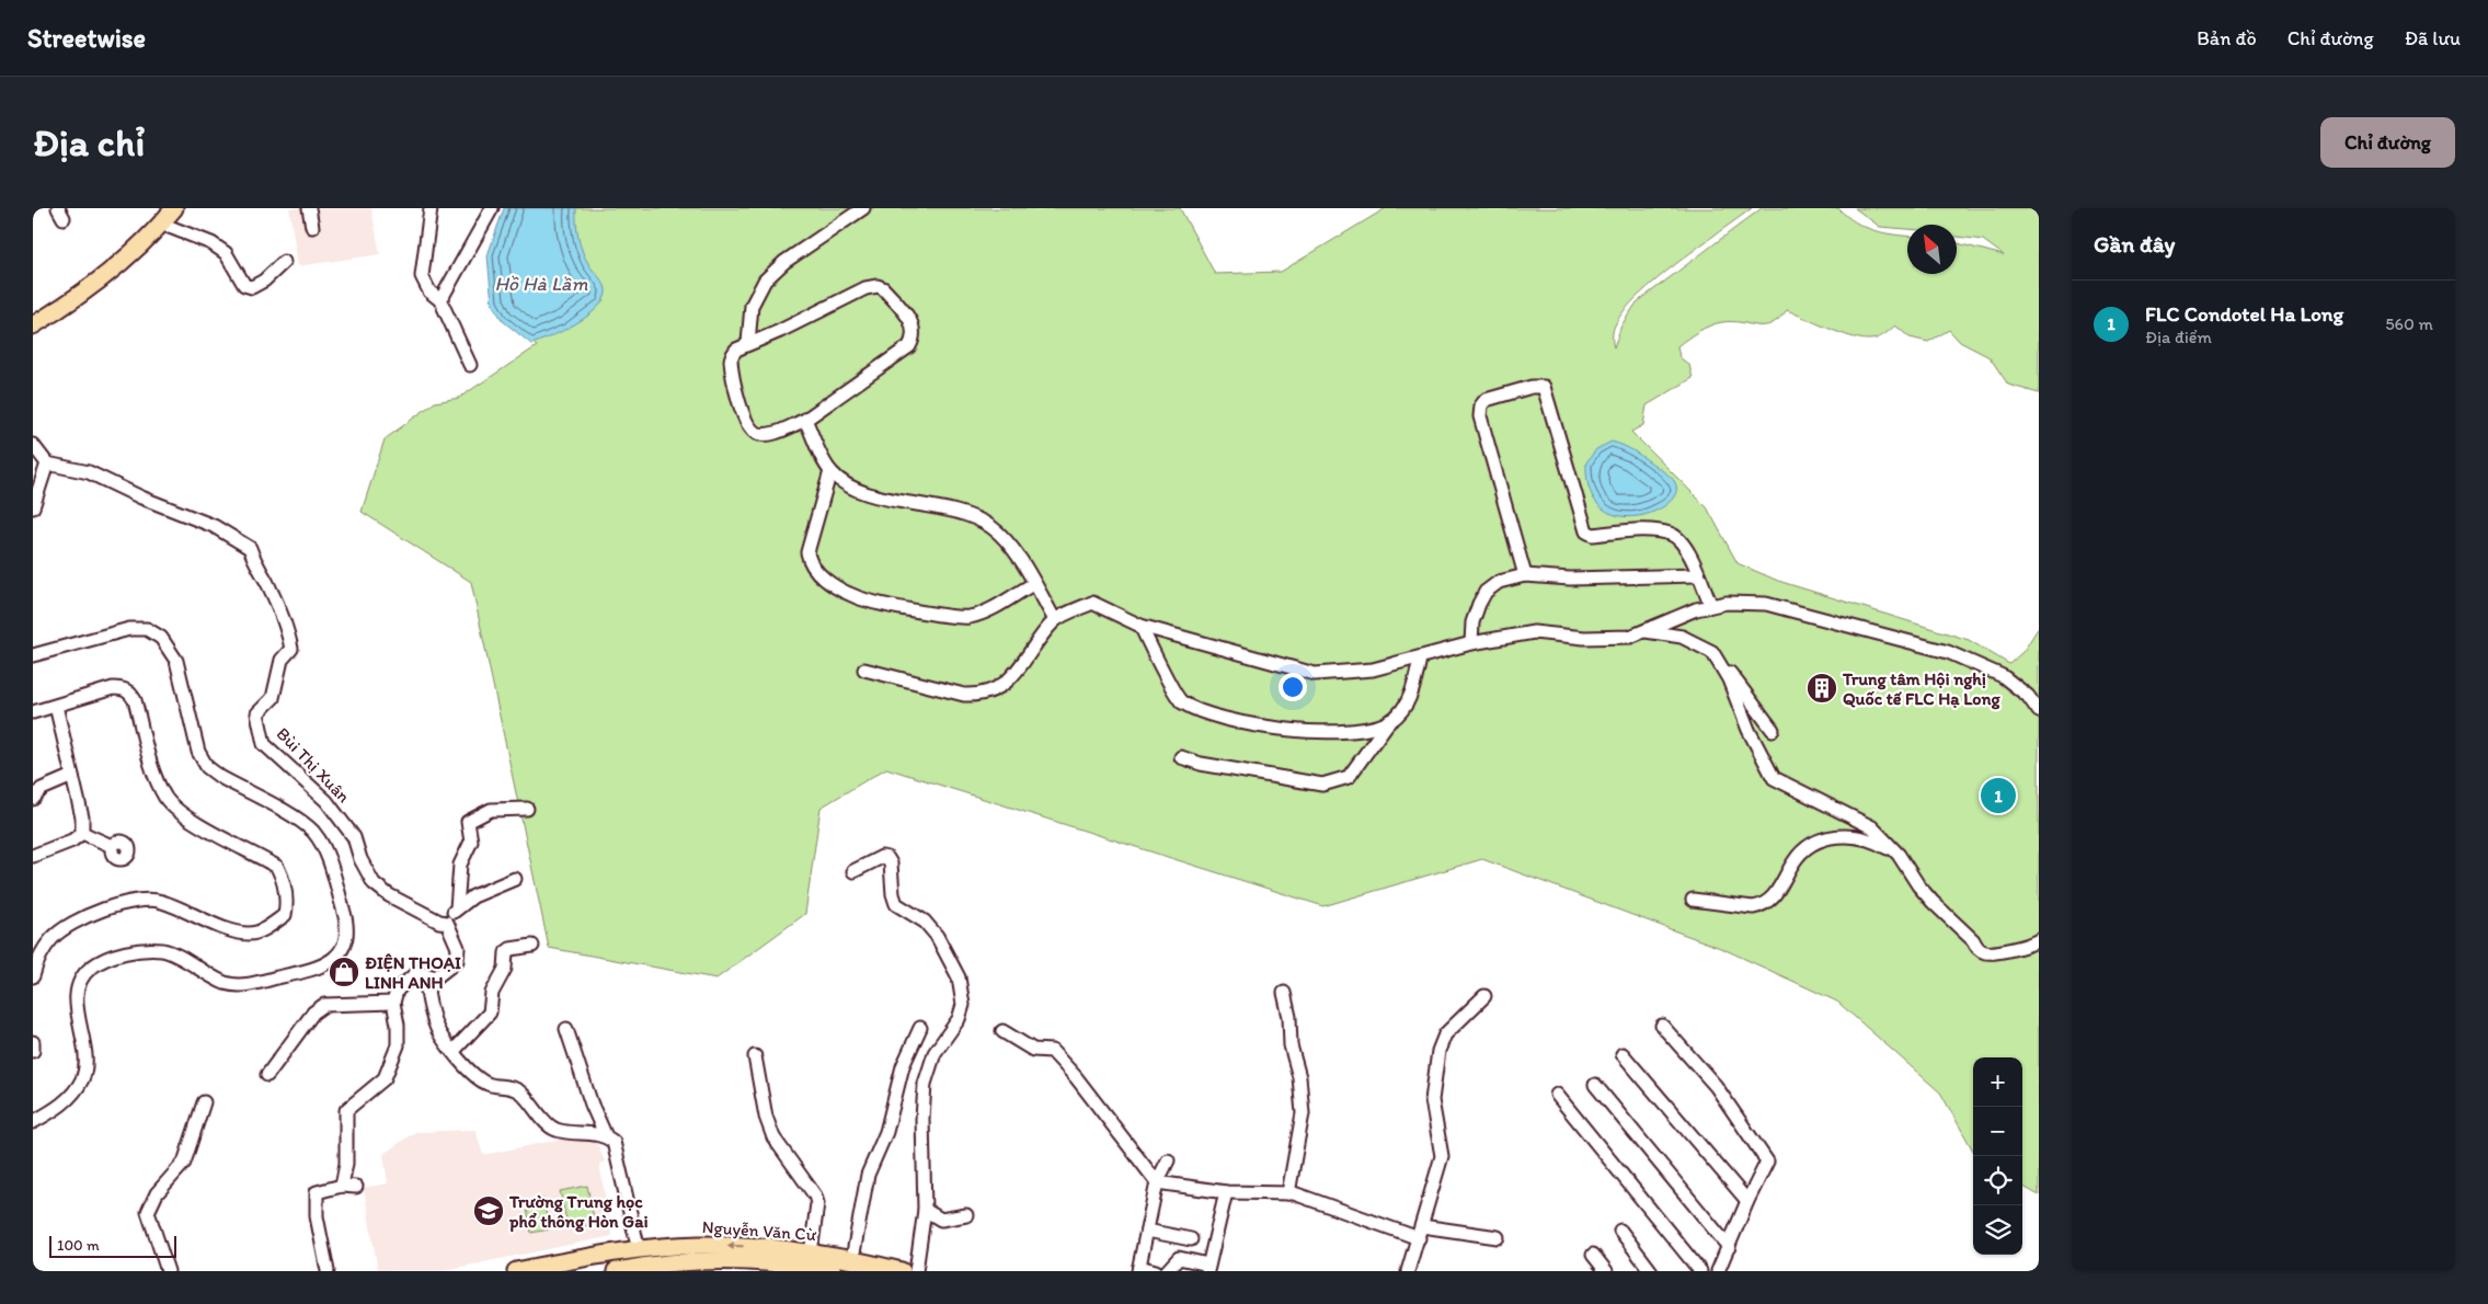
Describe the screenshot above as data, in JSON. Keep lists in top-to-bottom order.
{
  "streets": {
    "main road": ["Nguyễn Văn Cừ"],
    "street": ["Bùi Thị Xuân"]
  },
  "water": ["Hồ Hà Lầm"],
  "places": {
    "building": ["Trung tâm Hội nghị Quốc tế FLC Hạ Long"],
    "shop": ["ĐIỆN THOẠI LINH ANH"],
    "school or university": ["Trường Trung học phổ thông Hòn Gai"]
  },
  "scale_bar": "100 m",
  "north": "top left",
  "page": {
    "header": "Streetwise",
    "nav": ["Bản đồ", "Chỉ đường", "Đã lưu"],
    "buttons": "Chỉ đường",
    "title": "Địa chỉ",
    "heading": "Gần đây",
    "list": [
      {
        "mark": "1",
        "name": "FLC Condotel Ha Long",
        "note": "Địa điểm",
        "value": "560 m"
      }
    ],
    "pins": "1",
    "map_buttons": ["+", "−"],
    "scale": "100 m"
  }
}
